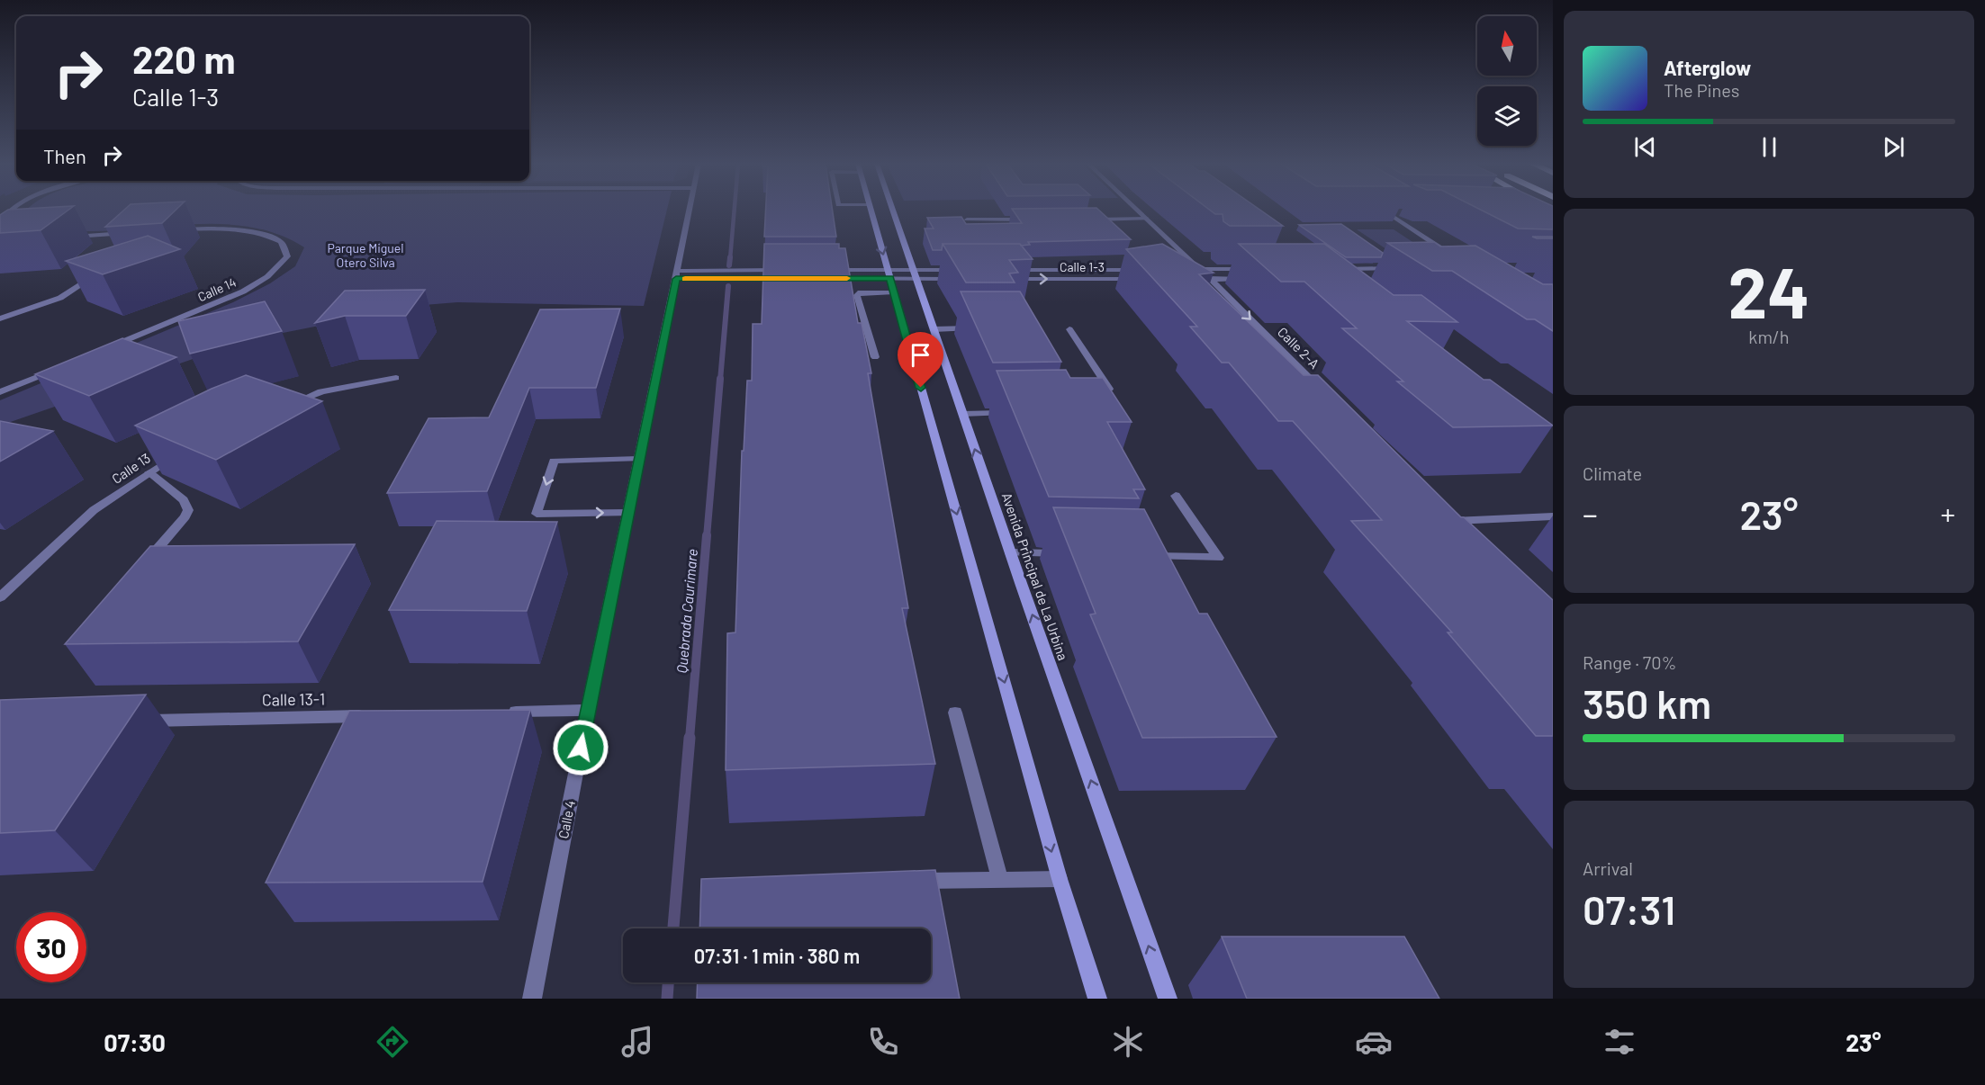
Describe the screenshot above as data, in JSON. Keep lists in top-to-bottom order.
{
  "streets": {
    "main road": ["Avenida Principal de La Urbina"],
    "street": [
      "Calle 1-3",
      "Calle 14",
      "Calle 2-A",
      "Calle 13",
      "Calle 13-1",
      "Calle 4"
    ]
  },
  "one_way": ["Calle 2-A"],
  "water": ["Quebrada Caurimare"],
  "parks": ["Parque Miguel Otero Silva"],
  "north": "top",
  "page": {
    "turn": ["220 m", "Calle 1-3"],
    "song": ["Afterglow", "The Pines"],
    "then": "Then",
    "tile": [
      ["24", "km/h"],
      "Climate",
      ["Range · 70%", "350 km"],
      ["Arrival", "07:31"]
    ],
    "heat": ["−", "23°", "+"],
    "limit": "30",
    "trip": "07:31 · 1 min · 380 m",
    "tabs": ["07:30", "23°"]
  }
}
